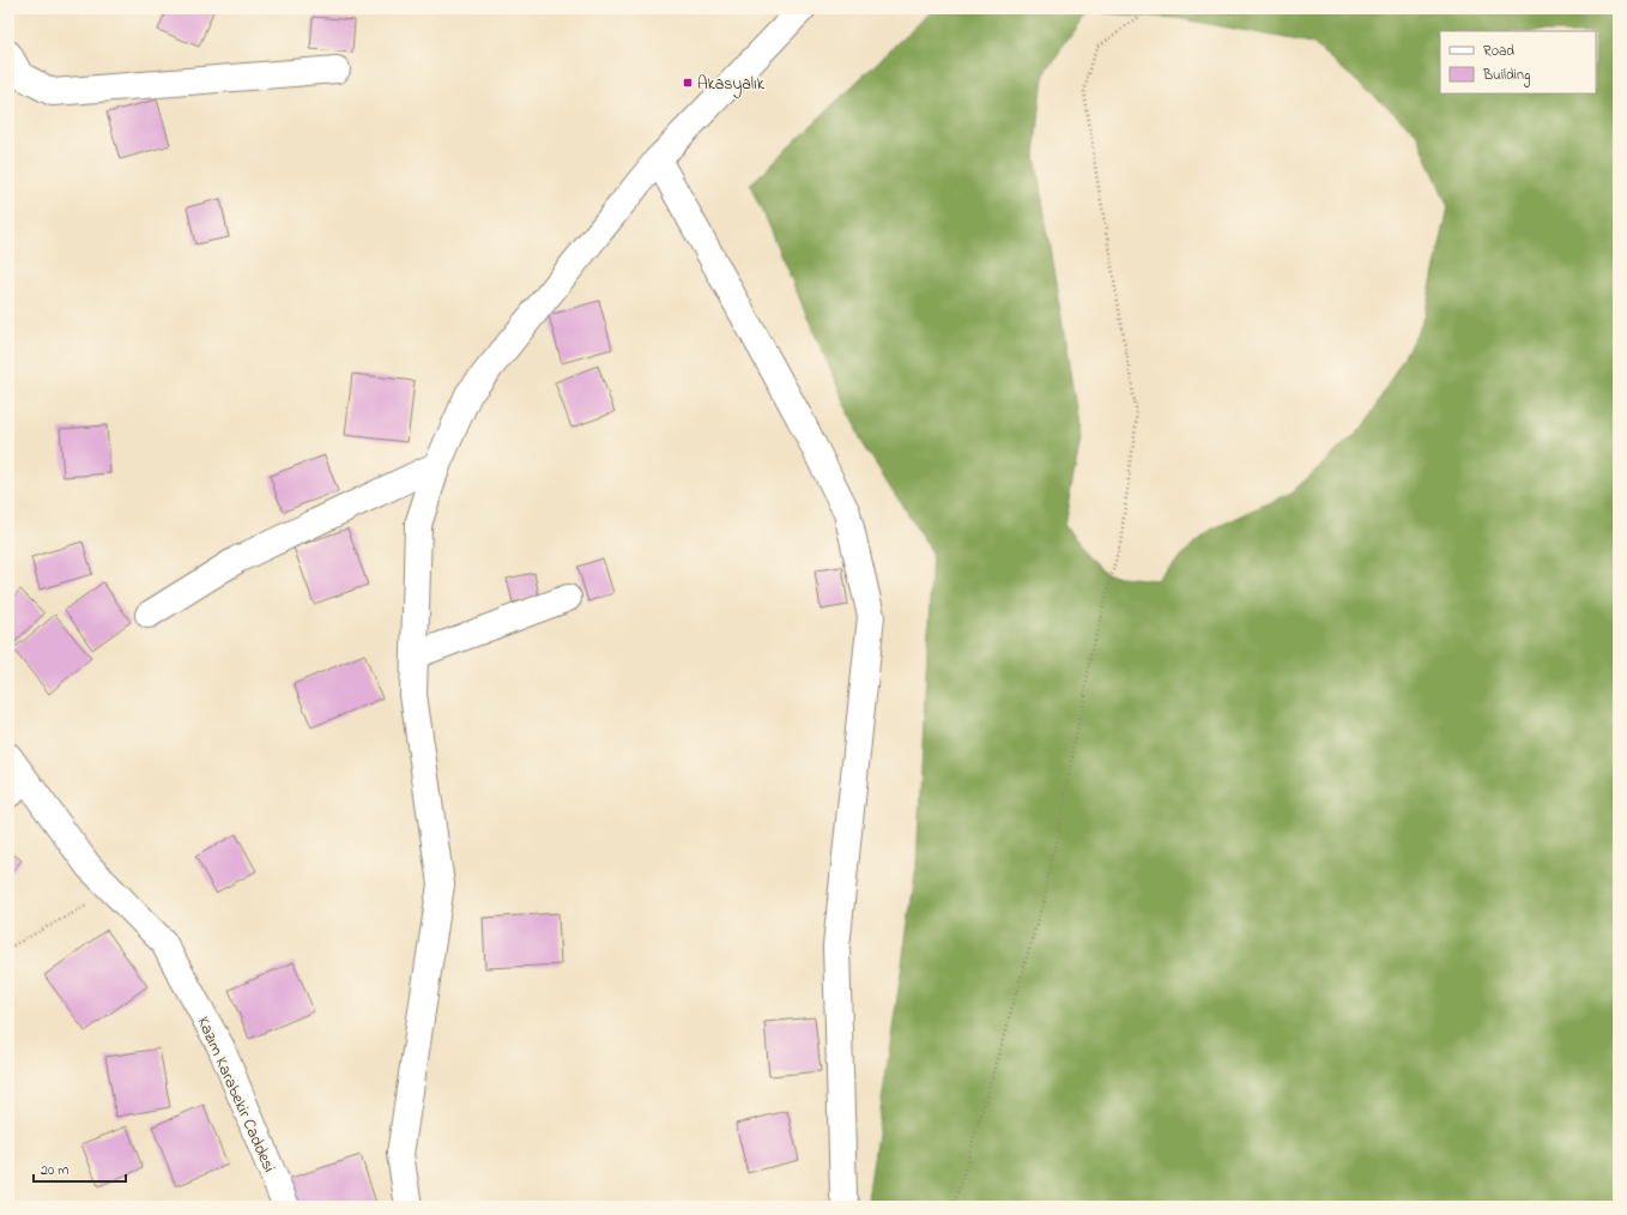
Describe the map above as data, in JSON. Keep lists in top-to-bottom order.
{
  "streets": {
    "street": ["Kazım Karabekir Caddesi"]
  },
  "places": {
    "transit": ["Akasyalık"]
  },
  "legend": ["Road", "Building"],
  "scale_bar": "20 m"
}
